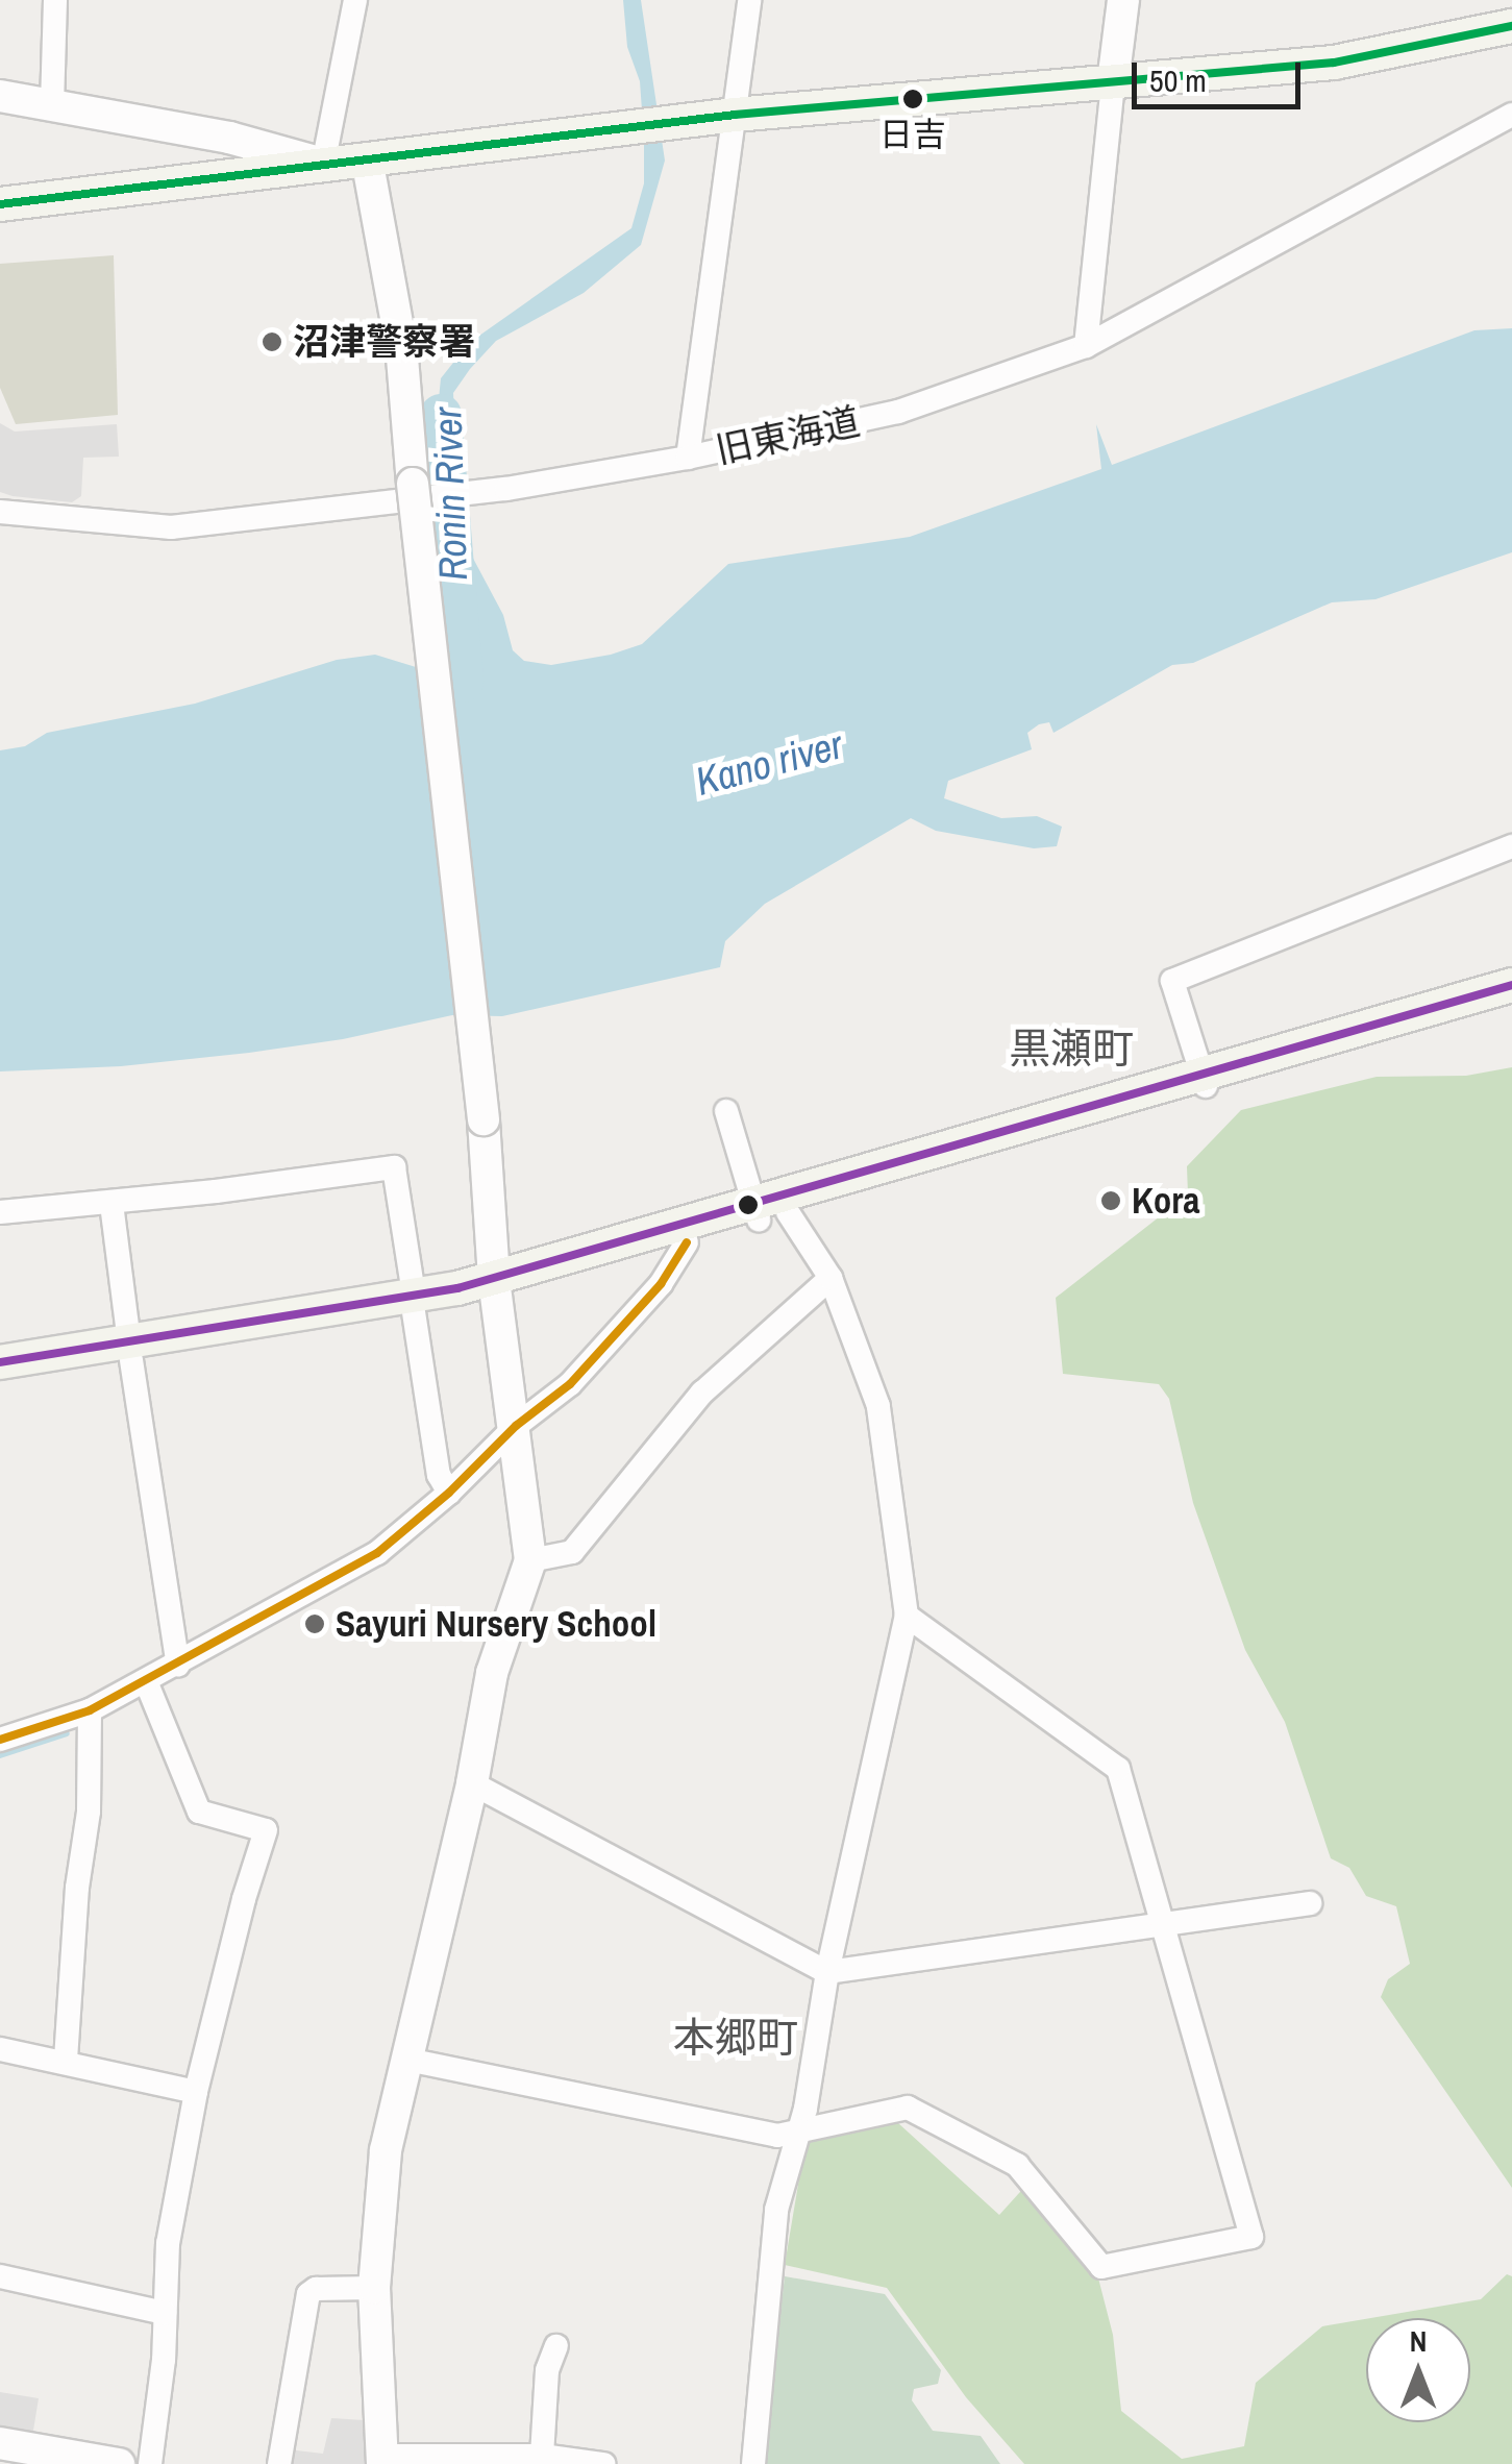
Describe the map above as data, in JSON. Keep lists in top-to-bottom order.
{
  "streets": {
    "street": ["旧東海道"]
  },
  "districts": ["黒瀬町", "本郷町"],
  "water": ["Ronin River", "Kano river"],
  "places": [
    "日吉",
    "沼津警察署",
    "Kora",
    "Sayuri Nursery School"
  ],
  "scale_bar": "50 m",
  "north": "top"
}
